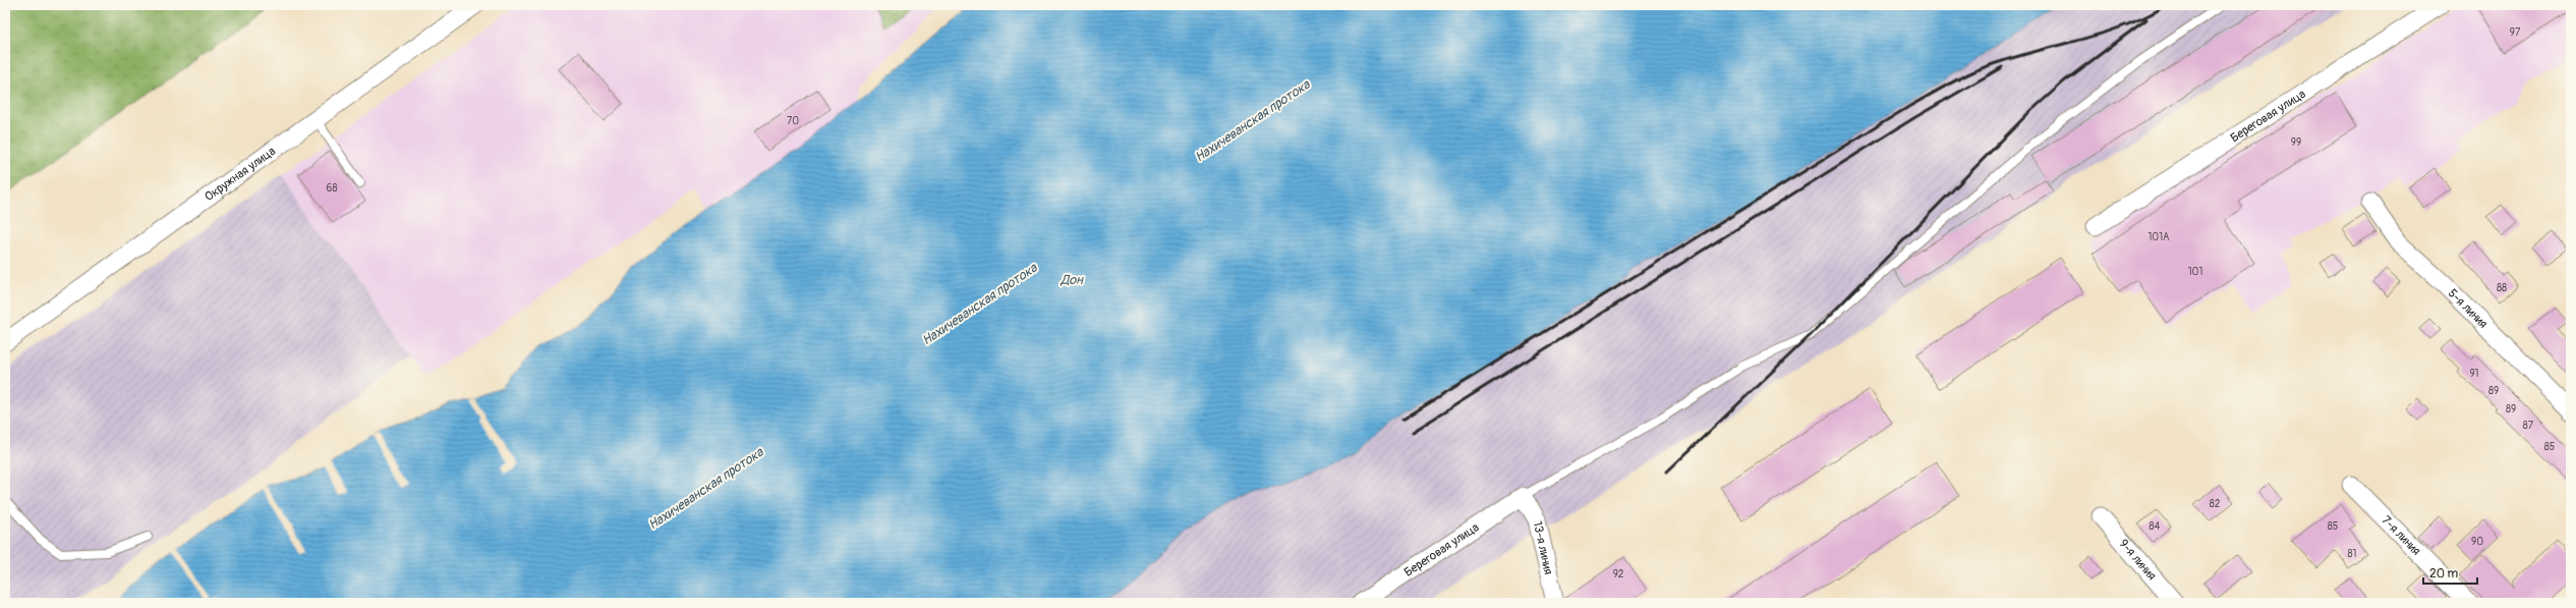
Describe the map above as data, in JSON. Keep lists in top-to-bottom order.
{
  "streets": {
    "street": [
      "Береговая улица",
      "Окружная улица",
      "5-я линия",
      "7-я линия",
      "13-я линия",
      "9-я линия"
    ]
  },
  "crossings": [
    ["Береговая улица", "13-я линия"]
  ],
  "water": ["Нахичеванская протока", "Дон"],
  "house_numbers": [
    "97",
    "70",
    "99",
    "68",
    "101А",
    "101",
    "88",
    "91",
    "89",
    "89",
    "87",
    "85",
    "82",
    "84",
    "85",
    "90",
    "81",
    "92"
  ],
  "scale_bar": "20 m"
}
